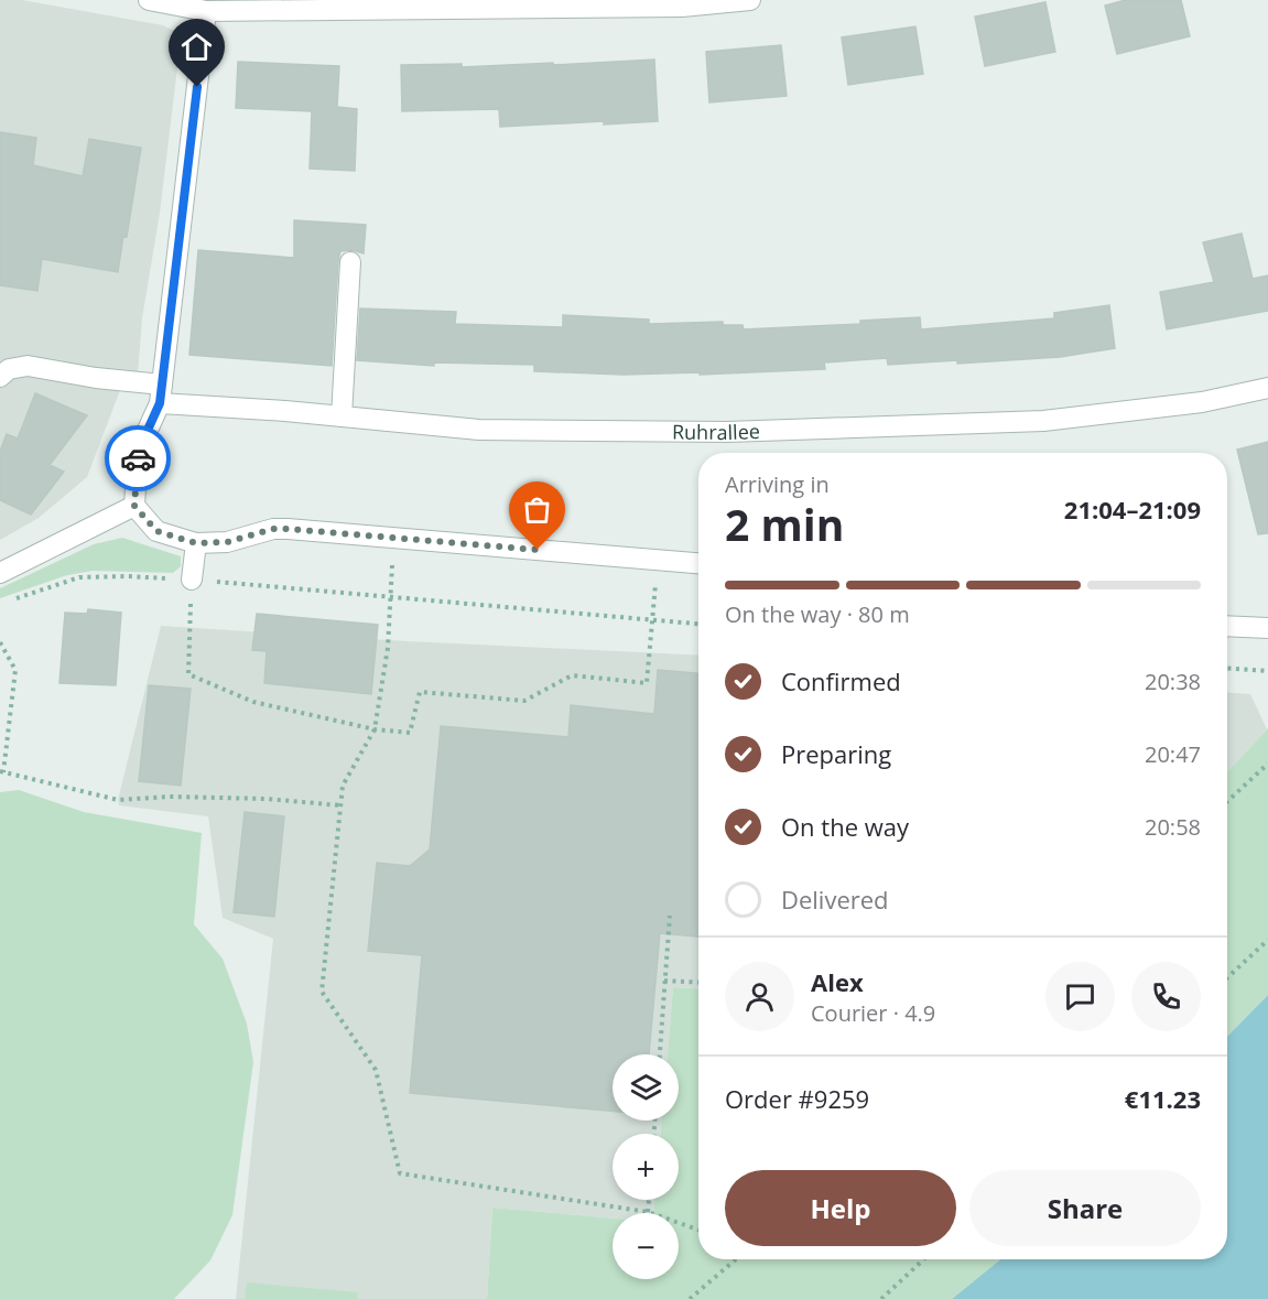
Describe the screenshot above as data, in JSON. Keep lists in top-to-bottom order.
{
  "streets": {
    "street": ["Ruhrallee"]
  },
  "page": {
    "heading": ["2 min", "Arriving in", "21:04–21:09"],
    "panel": [
      "Alex",
      "Courier · 4.9",
      "Order #9259",
      "€11.23"
    ],
    "bar": "On the way · 80 m",
    "list": [
      ["Confirmed", "20:38"],
      ["Preparing", "20:47"],
      ["On the way", "20:58"],
      "Delivered"
    ],
    "map_buttons": ["+", "−"],
    "buttons": ["Help", "Share"]
  }
}
